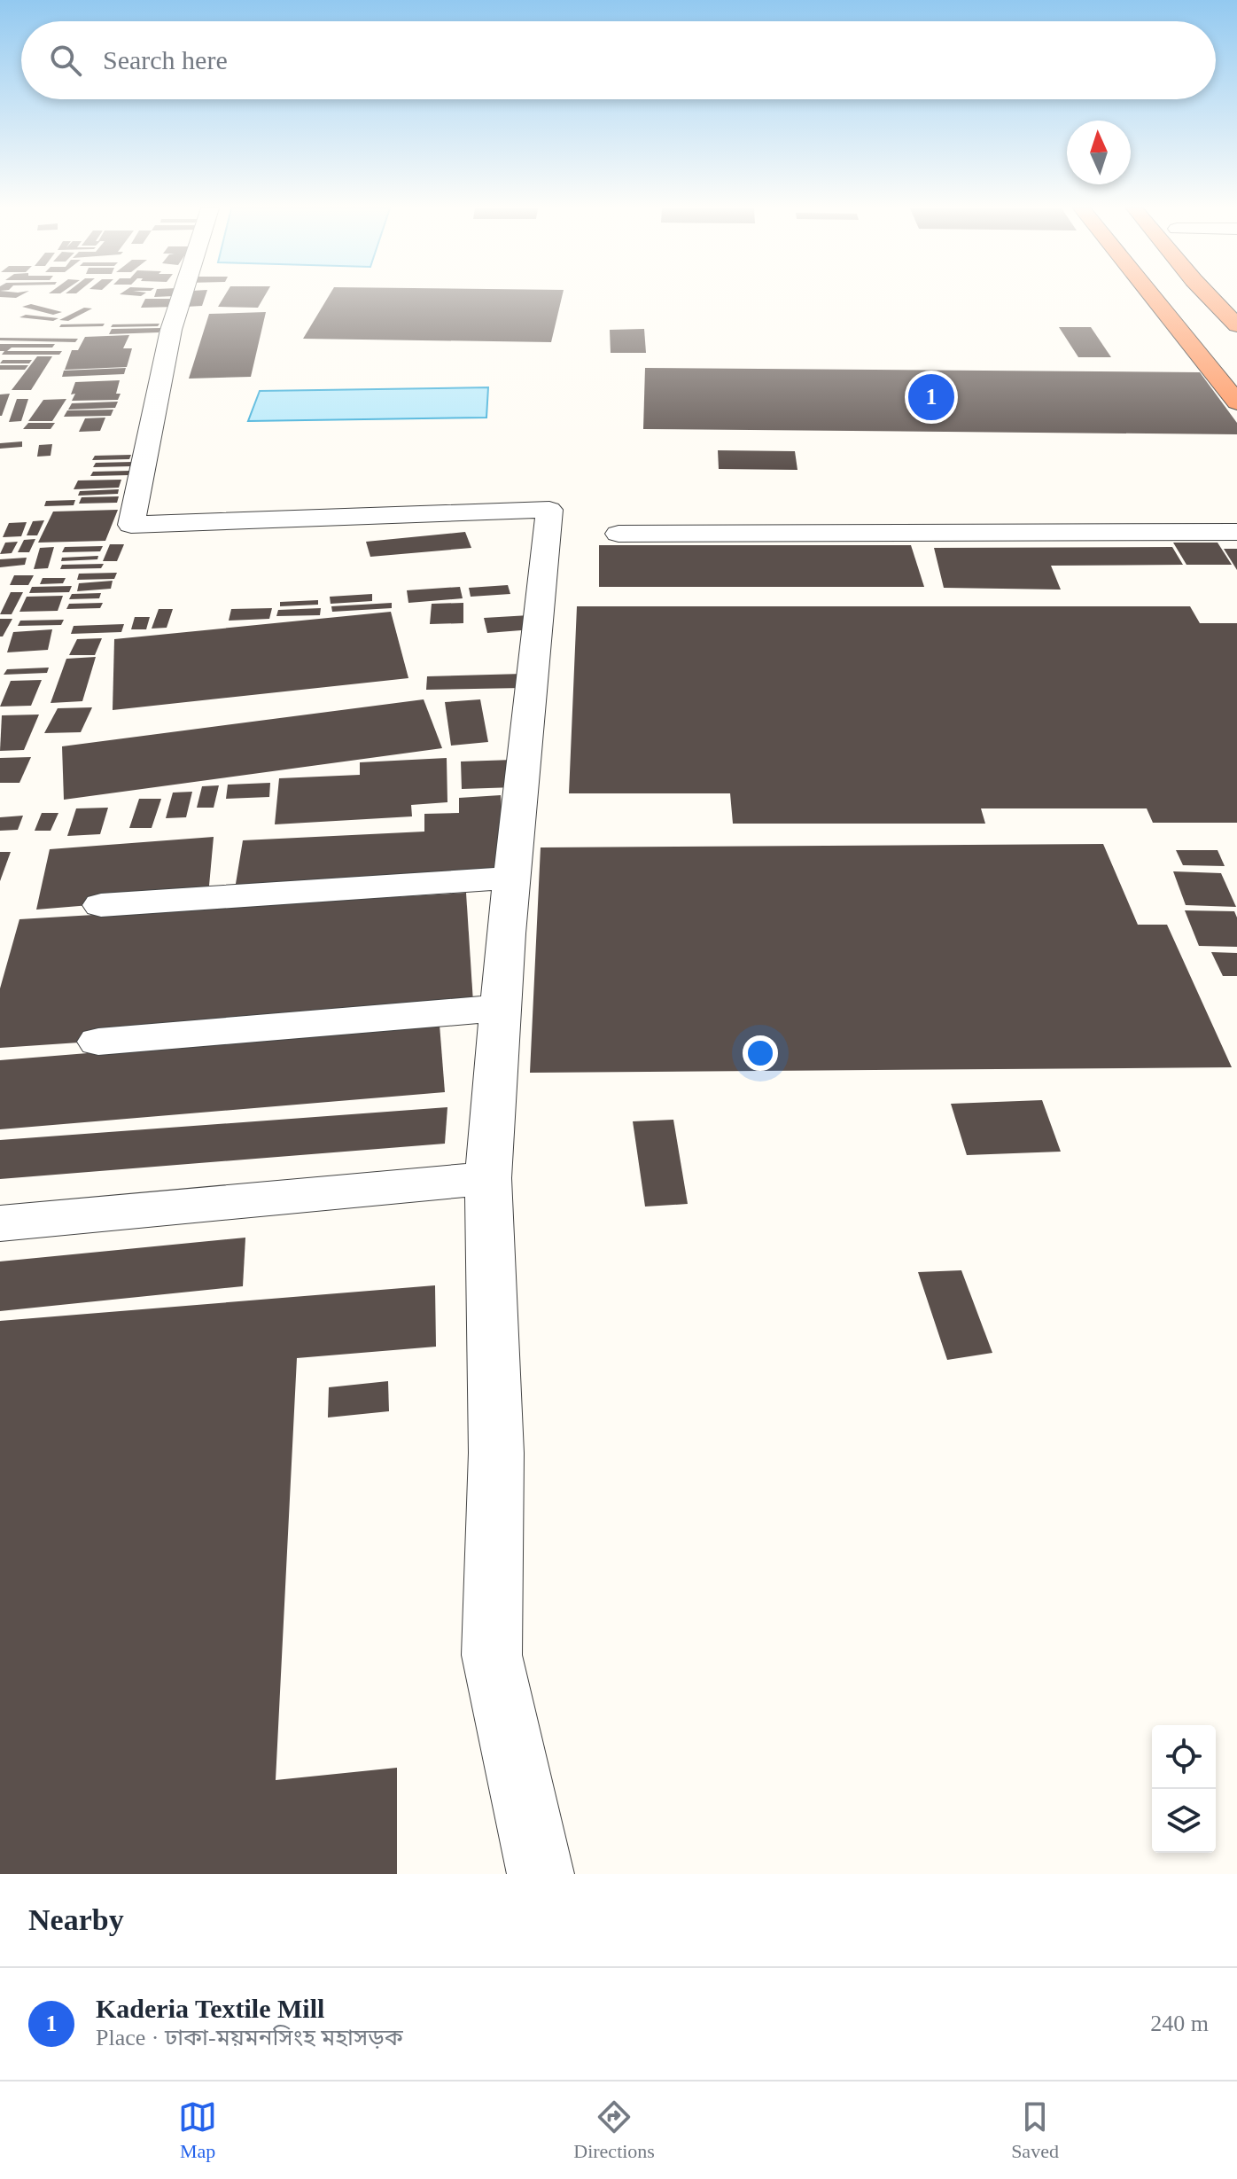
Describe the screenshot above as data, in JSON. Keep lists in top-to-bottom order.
{
  "north": "top",
  "page": {
    "search": "Search here",
    "pins": "1",
    "heading": "Nearby",
    "list": [
      {
        "mark": "1",
        "name": "Kaderia Textile Mill",
        "note": "Place · ঢাকা-ময়মনসিংহ মহাসড়ক",
        "value": "240 m"
      }
    ],
    "nav": ["Map", "Directions", "Saved"]
  }
}
